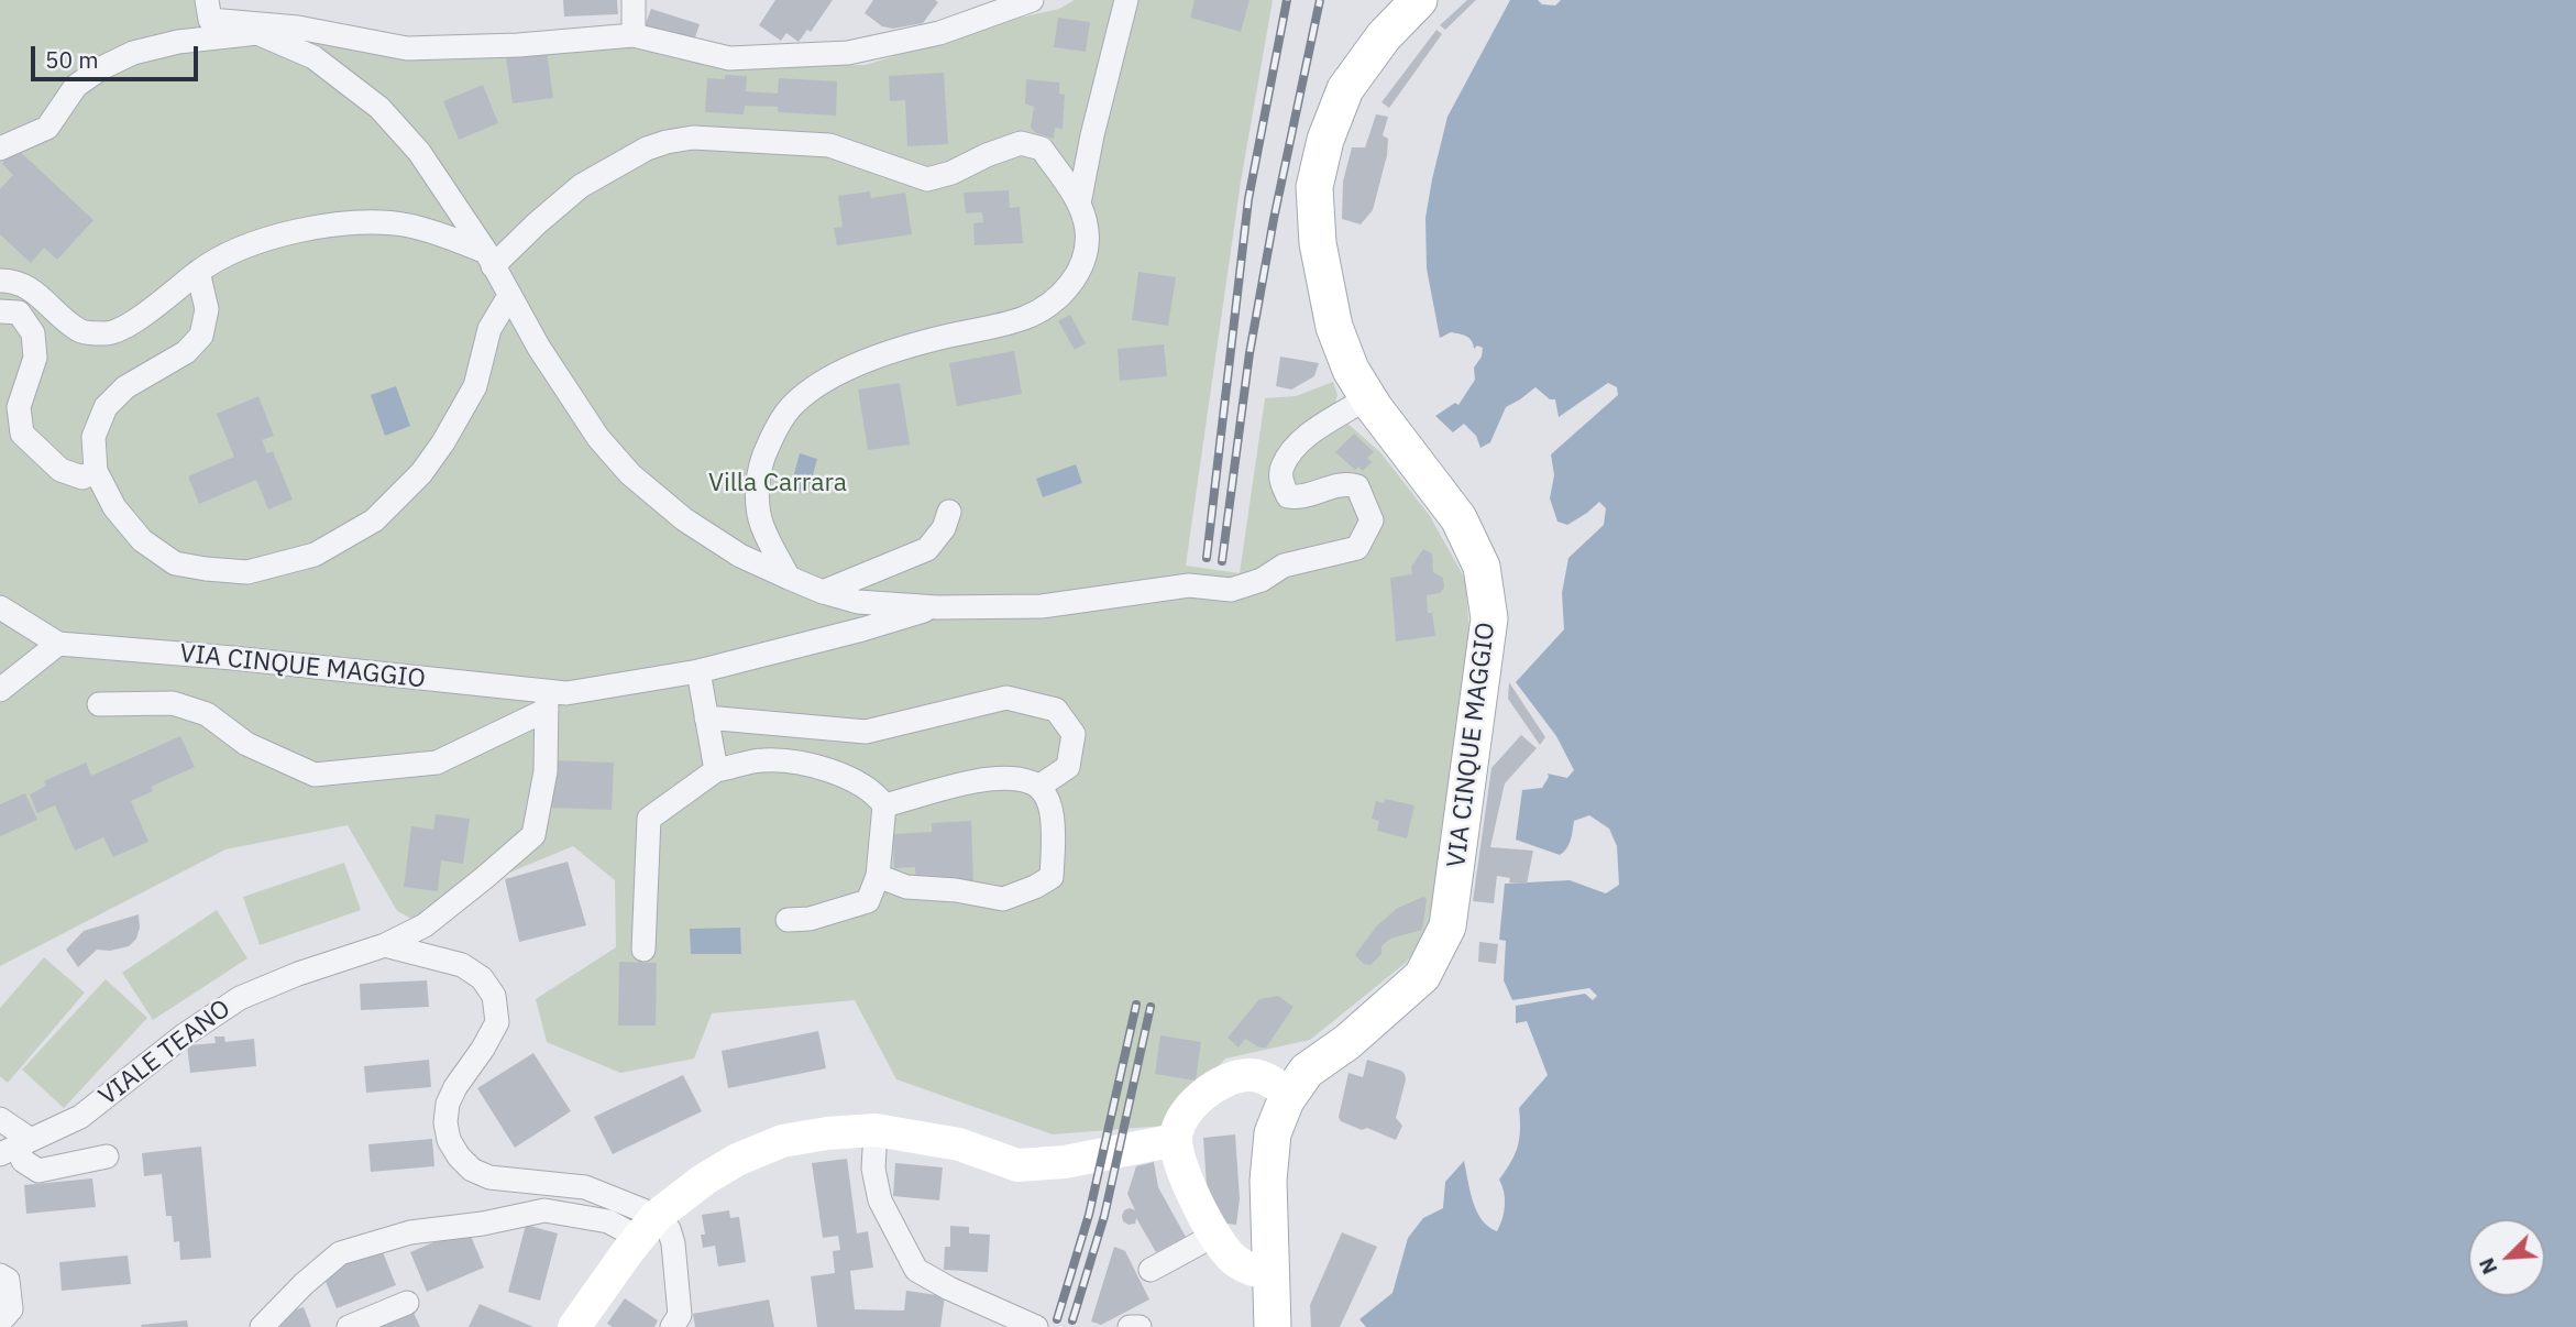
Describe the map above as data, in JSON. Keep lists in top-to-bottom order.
{
  "streets": {
    "main road": ["VIA CINQUE MAGGIO"],
    "street": ["VIALE TEANO"]
  },
  "parks": ["Villa Carrara"],
  "scale_bar": "50 m",
  "north": "bottom left"
}
